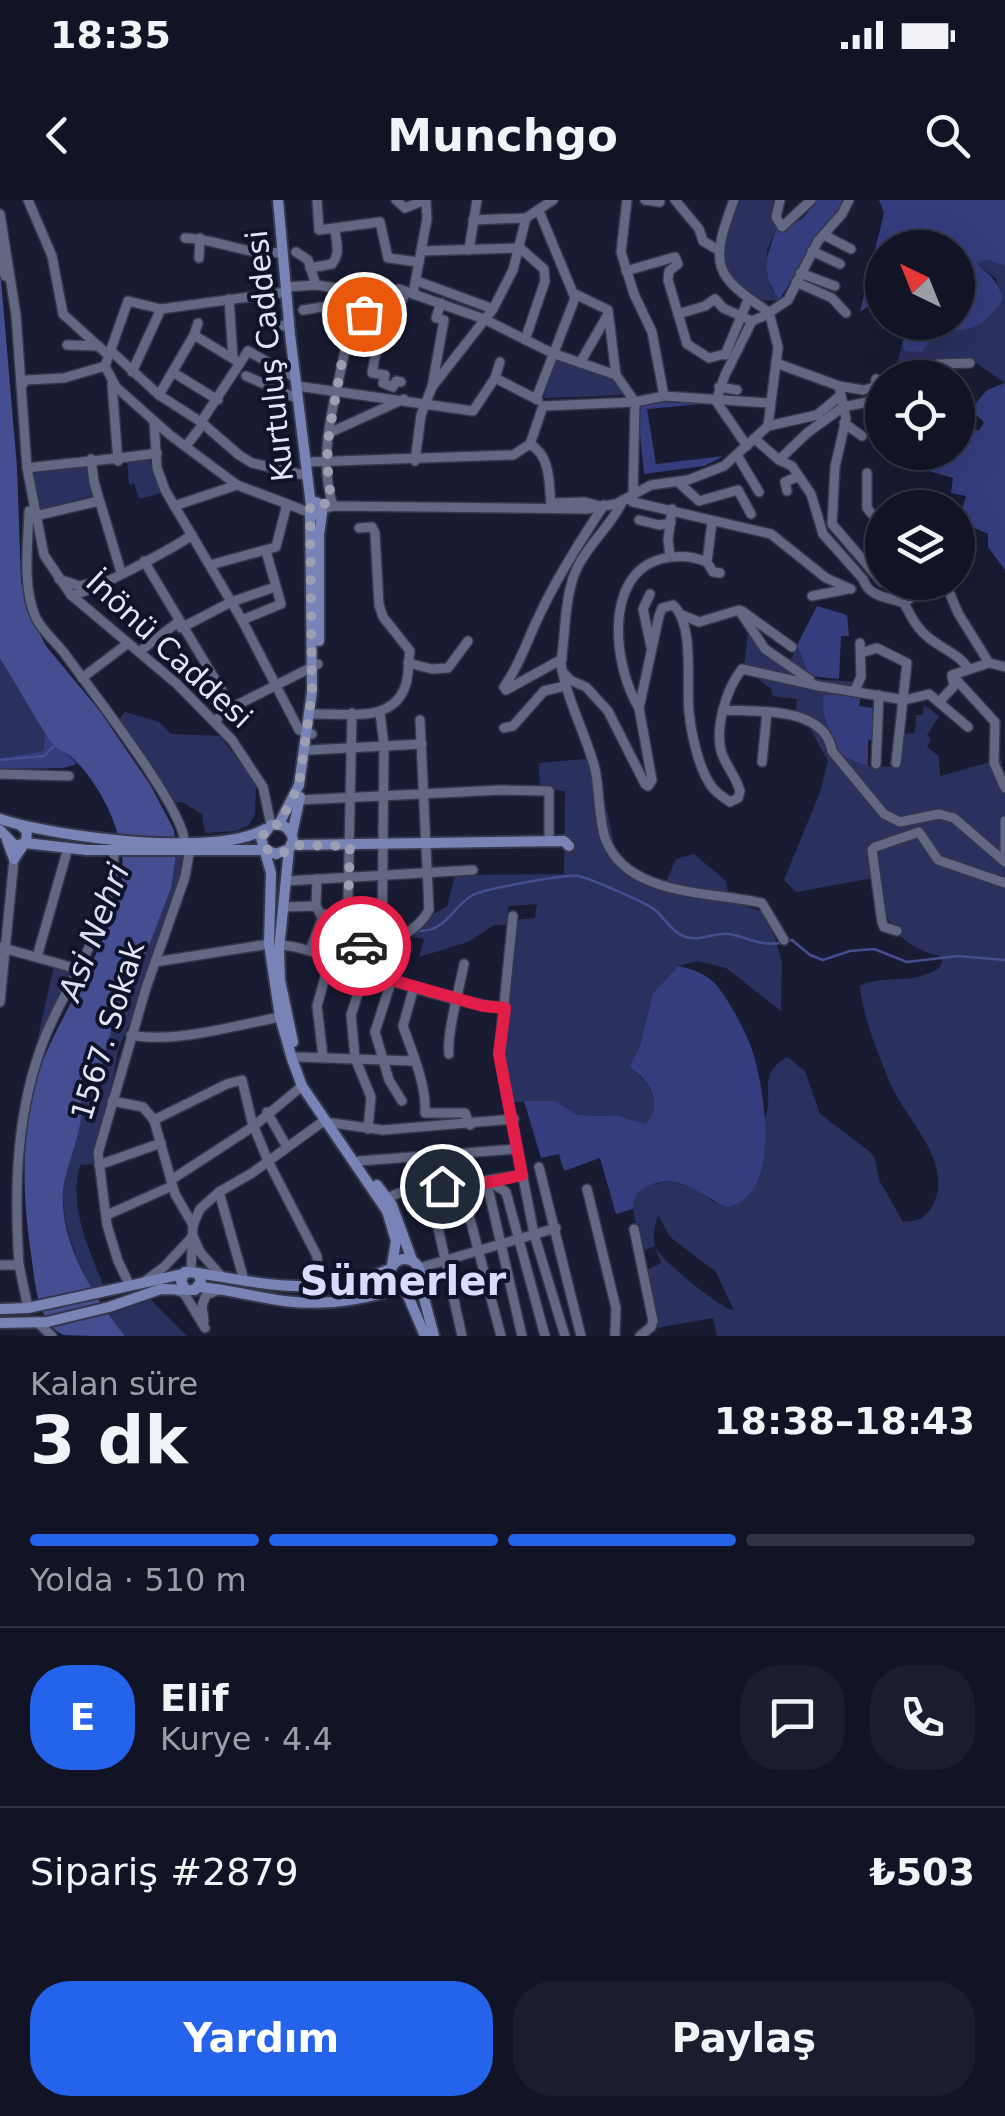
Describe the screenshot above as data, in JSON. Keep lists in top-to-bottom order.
{
  "streets": {
    "main road": ["Kurtuluş Caddesi"],
    "street": ["İnönü Caddesi", "1567. Sokak"]
  },
  "districts": ["Sümerler"],
  "water": ["Asi Nehri"],
  "north": "top left",
  "page": {
    "status": "18:35",
    "header": "Munchgo",
    "heading": ["3 dk", "Kalan süre", "18:38–18:43"],
    "panel": [
      "Elif",
      "Kurye · 4.4",
      "Sipariş #2879",
      "₺503"
    ],
    "bar": "Yolda · 510 m",
    "round": "E",
    "buttons": ["Yardım", "Paylaş"]
  }
}
